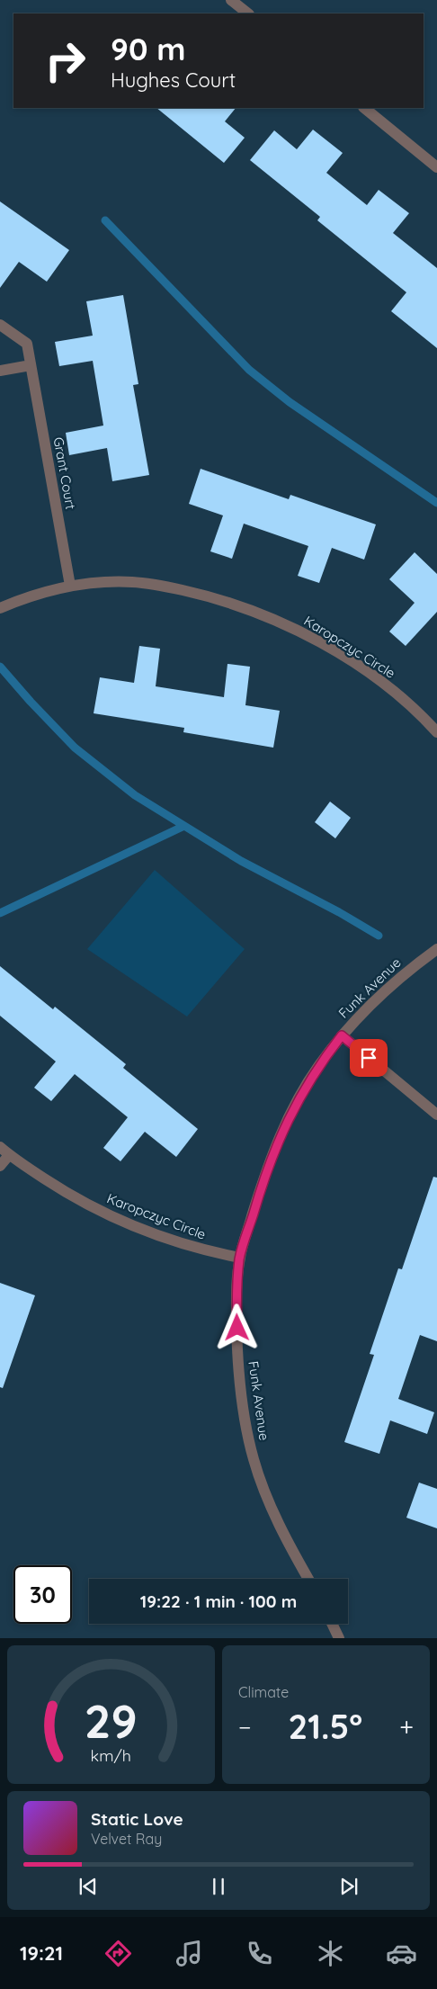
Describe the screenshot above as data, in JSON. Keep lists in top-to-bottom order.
{
  "streets": {
    "street": ["Grant Court", "Karopczyc Circle", "Funk Avenue"]
  },
  "crossings": [
    ["Grant Court", "Karopczyc Circle"],
    ["Karopczyc Circle", "Funk Avenue"]
  ],
  "page": {
    "turn": ["90 m", "Hughes Court"],
    "limit": "30",
    "trip": "19:22 · 1 min · 100 m",
    "tile": "Climate",
    "heat": ["−", "21.5°", "+"],
    "song": ["Static Love", "Velvet Ray"],
    "tabs": "19:21",
    "gauge": ["29", "km/h"]
  }
}
